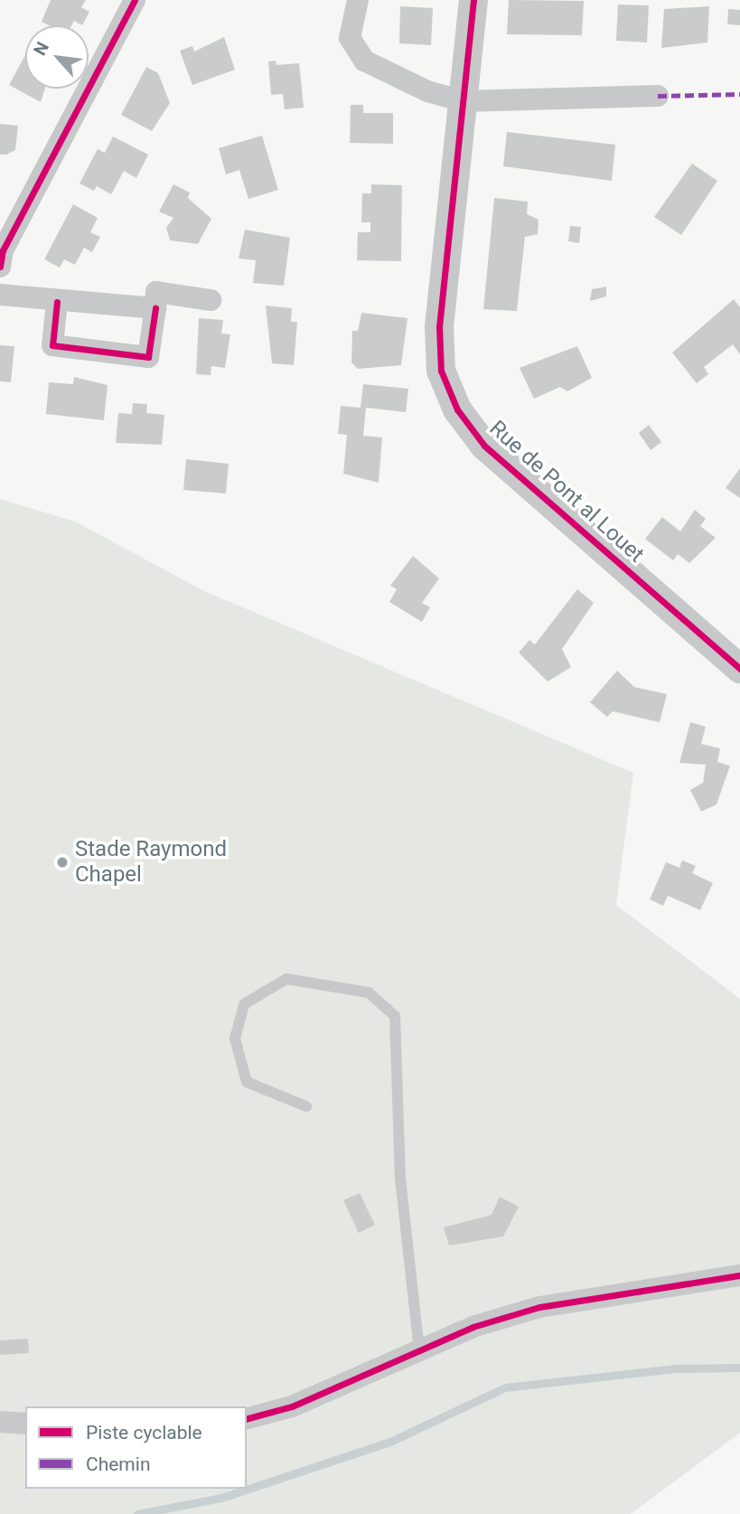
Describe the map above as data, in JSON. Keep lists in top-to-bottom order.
{
  "streets": {
    "street": ["Rue de Pont al Louet"]
  },
  "places": ["Stade Raymond Chapel"],
  "legend": ["Piste cyclable", "Chemin"],
  "north": "top left"
}
